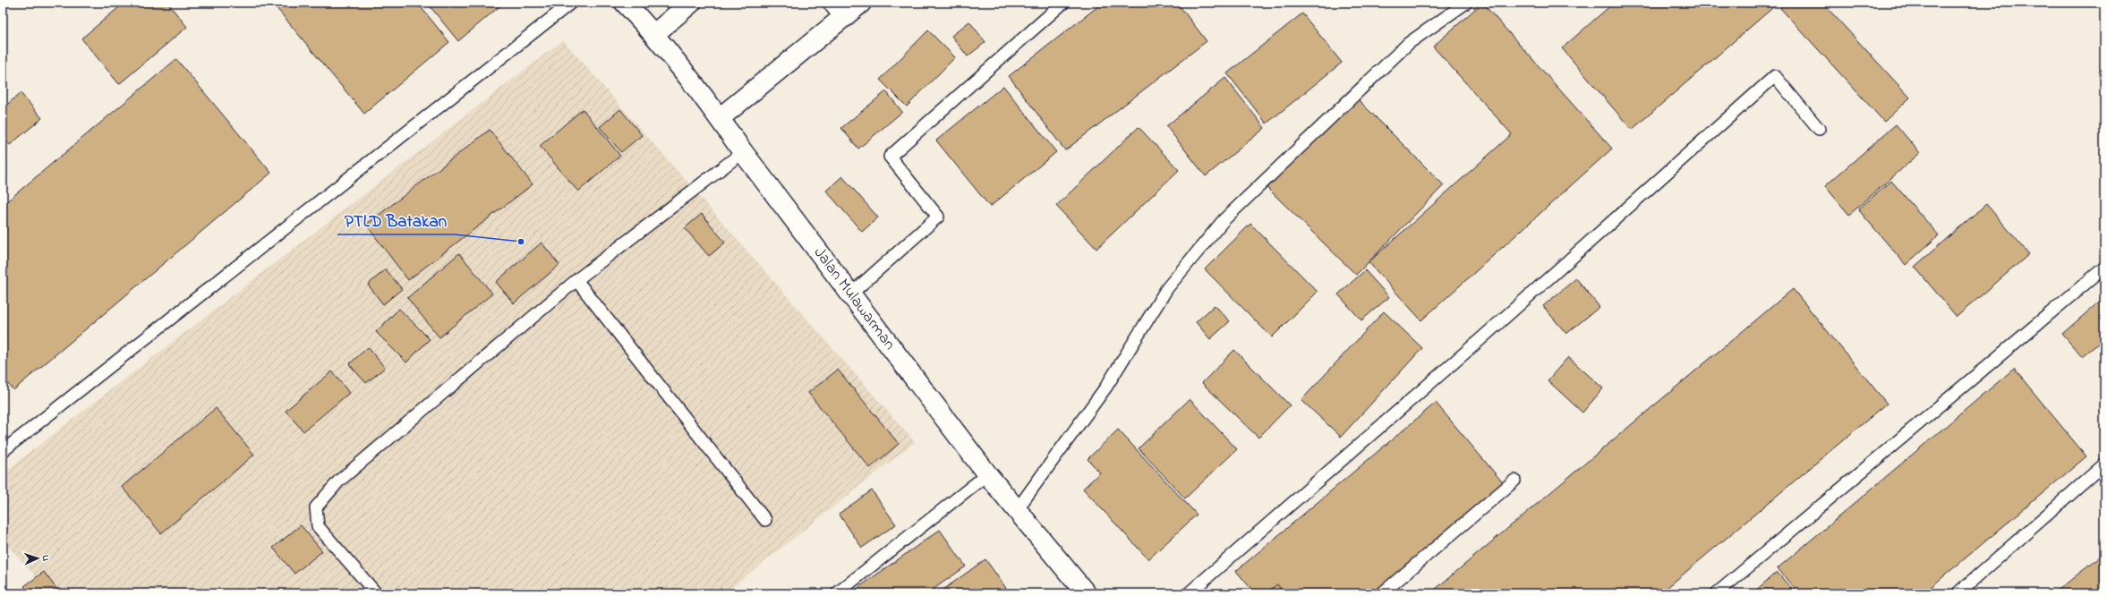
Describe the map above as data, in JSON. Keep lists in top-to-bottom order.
{
  "streets": {
    "main road": ["Jalan Mulawarman"]
  },
  "places": ["PTLD Batakan"],
  "north": "right"
}
